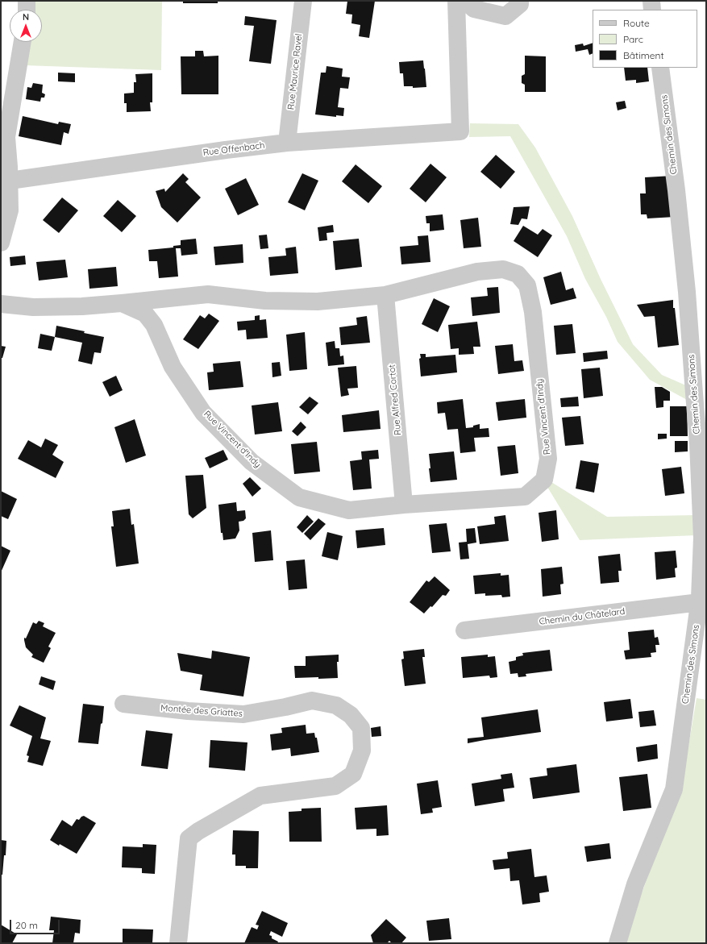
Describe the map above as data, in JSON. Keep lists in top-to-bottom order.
{
  "streets": {
    "street": [
      "Rue Maurice Ravel",
      "Chemin des Simons",
      "Rue Offenbach",
      "Rue Alfred Cortot",
      "Rue Vincent d'Indy",
      "Chemin du Châtelard",
      "Montée des Griattes"
    ]
  },
  "crossings": [
    ["Rue Maurice Ravel", "Rue Offenbach"],
    ["Chemin des Simons", "Chemin du Châtelard"],
    ["Rue Alfred Cortot", "Rue Vincent d'Indy"]
  ],
  "legend": ["Route", "Parc", "Bâtiment"],
  "scale_bar": "20 m",
  "north": "top"
}
